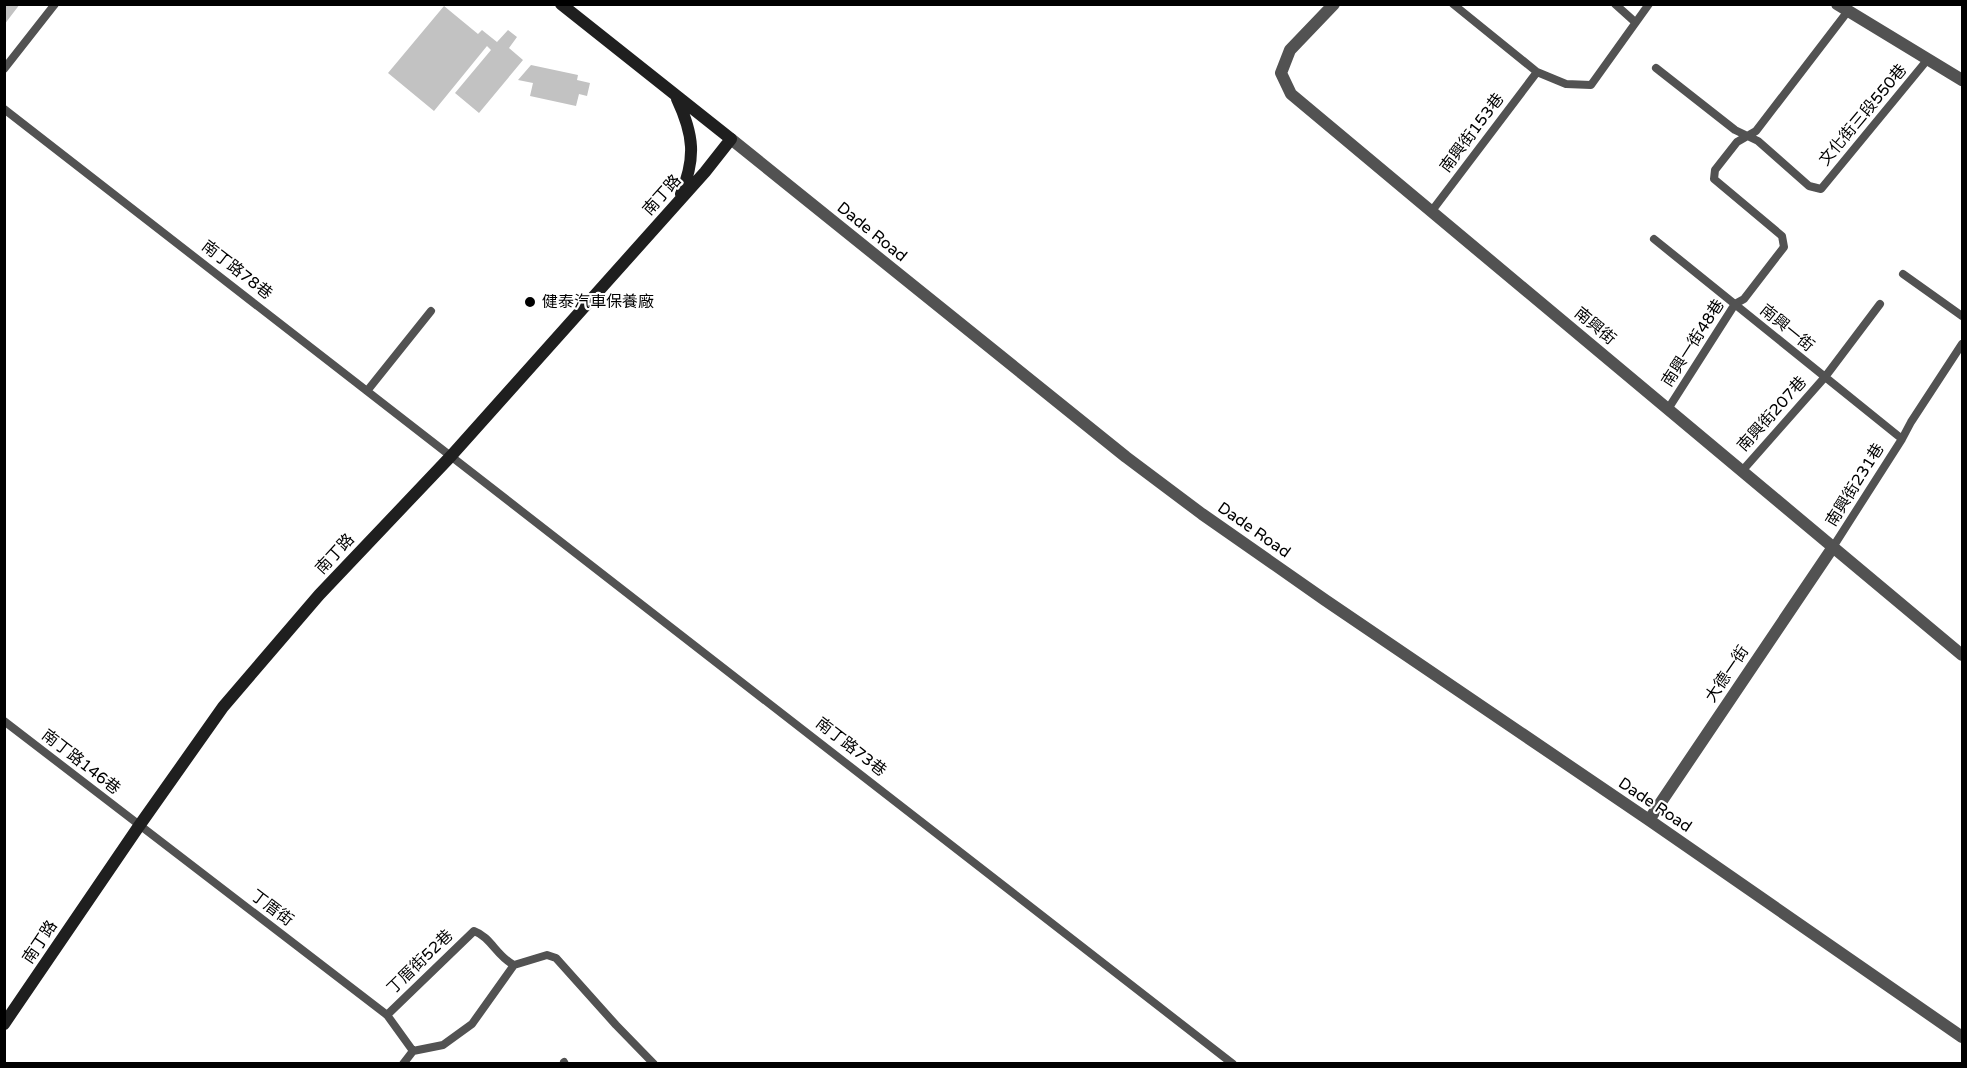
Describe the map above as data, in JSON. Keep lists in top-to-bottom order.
{
  "streets": {
    "street": [
      "南丁路",
      "Dade Road",
      "南興街",
      "大德一街"
    ],
    "lane": [
      "文化街三段550巷",
      "南興街153巷",
      "南丁路78巷",
      "南興一街",
      "南興一街48巷",
      "南興街207巷",
      "南興街231巷",
      "南丁路73巷",
      "南丁路146巷",
      "丁厝街",
      "丁厝街52巷"
    ]
  },
  "crossings": [
    ["文化街三段550巷", "南興一街48巷"],
    ["南興街153巷", "南興街"],
    ["南丁路", "Dade Road"],
    ["南丁路", "南丁路78巷"],
    ["南丁路", "南丁路73巷"],
    ["南丁路", "南丁路146巷"],
    ["南丁路", "丁厝街"],
    ["Dade Road", "大德一街"],
    ["南丁路78巷", "南丁路73巷"],
    ["南興街", "南興一街48巷"],
    ["南興街", "南興街207巷"],
    ["南興街", "南興街231巷"],
    ["南興街", "大德一街"],
    ["南興一街", "南興一街48巷"],
    ["南興一街", "南興街207巷"],
    ["南興一街", "南興街231巷"],
    ["南興街231巷", "大德一街"],
    ["南丁路146巷", "丁厝街"],
    ["丁厝街", "丁厝街52巷"]
  ],
  "places": ["健泰汽車保養廠"]
}
